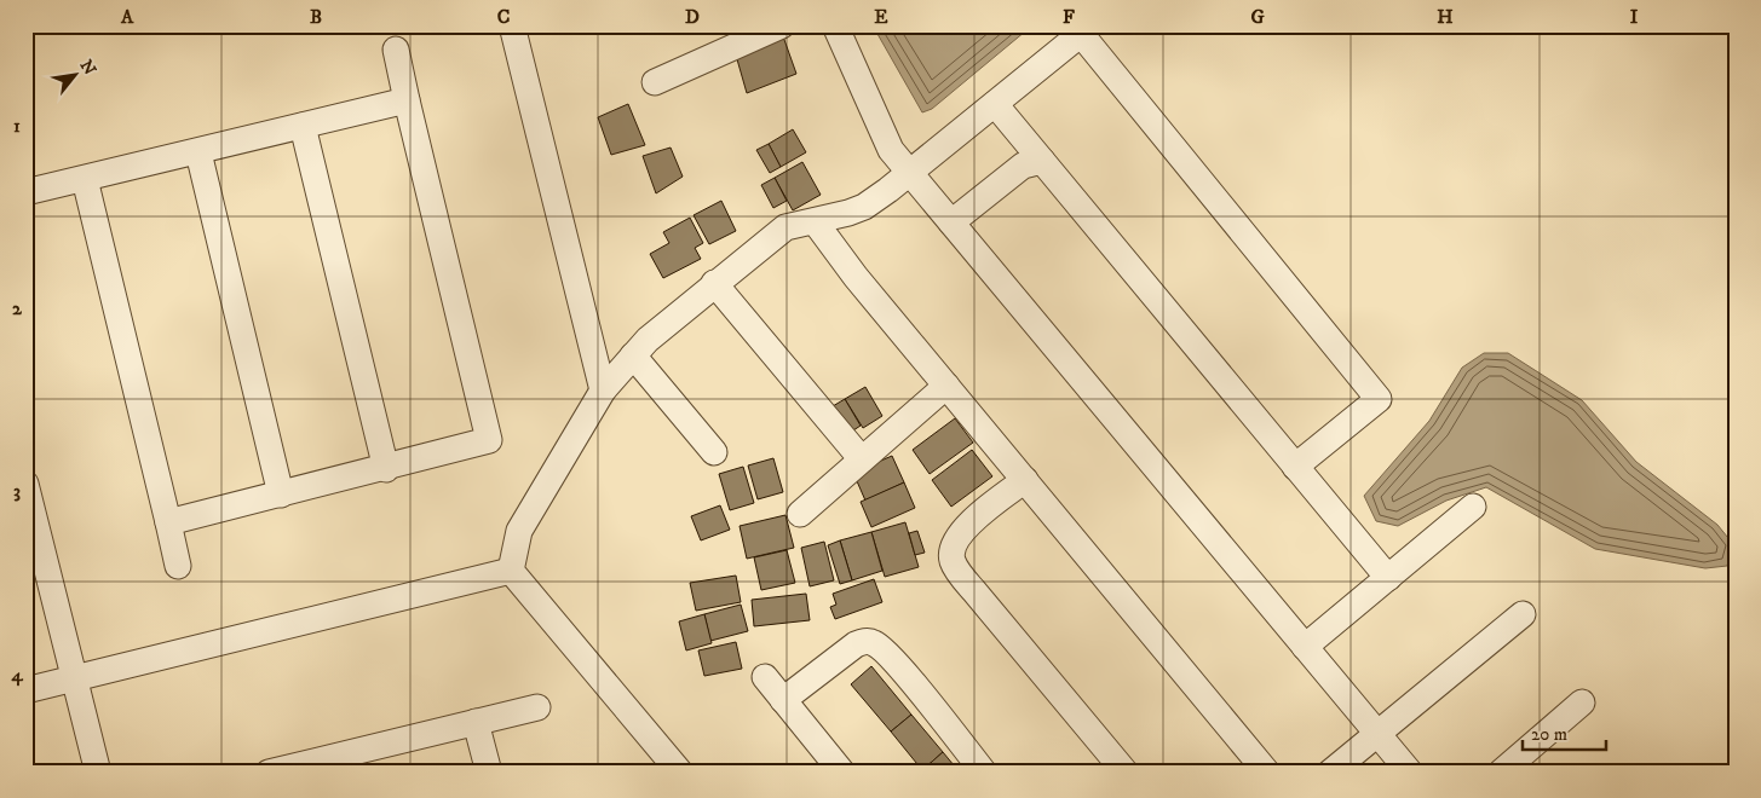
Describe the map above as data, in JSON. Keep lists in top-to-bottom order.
{
  "scale_bar": "20 m",
  "north": "top right",
  "grid": {
    "columns": [
      "A",
      "B",
      "C",
      "D",
      "E",
      "F",
      "G",
      "H",
      "I"
    ],
    "rows": [
      "1",
      "2",
      "3",
      "4"
    ]
  }
}
